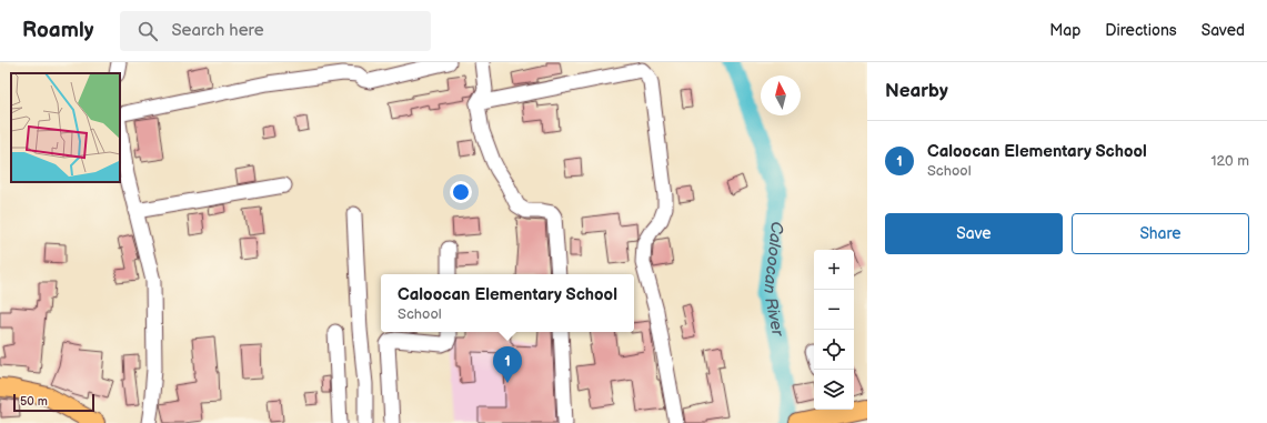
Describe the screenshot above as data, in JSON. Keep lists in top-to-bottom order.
{
  "water": ["Caloocan River"],
  "scale_bar": "50 m",
  "north": "top",
  "page": {
    "header": "Roamly",
    "search": "Search here",
    "nav": ["Map", "Directions", "Saved"],
    "heading": "Nearby",
    "list": [
      {
        "mark": "1",
        "name": "Caloocan Elementary School",
        "note": "School",
        "value": "120 m"
      }
    ],
    "buttons": ["Save", "Share"],
    "map_buttons": ["+", "−"],
    "popup": ["Caloocan Elementary School", "School"],
    "pins": "1",
    "scale": "50 m"
  }
}
